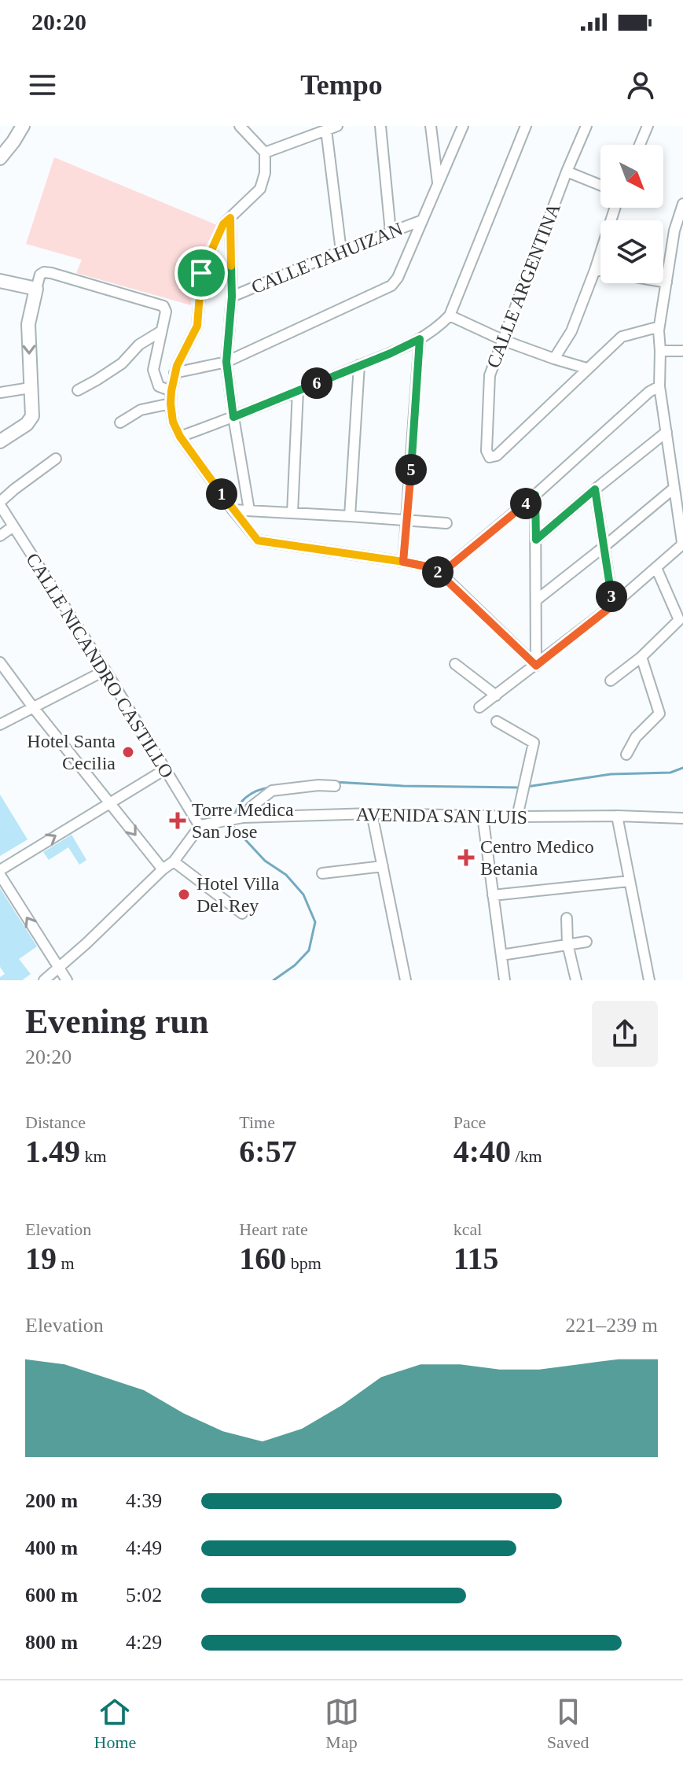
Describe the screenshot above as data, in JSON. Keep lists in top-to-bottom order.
{
  "streets": {
    "street": [
      "CALLE TAHUIZAN",
      "CALLE ARGENTINA",
      "CALLE NICANDRO CASTILLO",
      "AVENIDA SAN LUIS"
    ]
  },
  "crossings": [
    ["CALLE NICANDRO CASTILLO", "AVENIDA SAN LUIS"]
  ],
  "places": {
    "other": ["Hotel Santa Cecilia", "Hotel Villa Del Rey"],
    "health": ["Torre Medica San Jose", "Centro Medico Betania"]
  },
  "north": "bottom right",
  "page": {
    "status": "20:20",
    "header": "Tempo",
    "pins": [
      "6",
      "5",
      "1",
      "4",
      "2",
      "3"
    ],
    "heading": ["Evening run", "20:20"],
    "stats": [
      ["Distance", "1.49 km"],
      ["Time", "6:57"],
      ["Pace", "4:40 /km"],
      ["Elevation", "19 m"],
      ["Heart rate", "160 bpm"],
      ["kcal", "115"]
    ],
    "chart": ["Elevation", "221–239 m"],
    "list": [
      {
        "name": "200 m",
        "note": "4:39"
      },
      {
        "name": "400 m",
        "note": "4:49"
      },
      {
        "name": "600 m",
        "note": "5:02"
      },
      {
        "name": "800 m",
        "note": "4:29"
      }
    ],
    "tabs": ["Home", "Map", "Saved"]
  }
}
